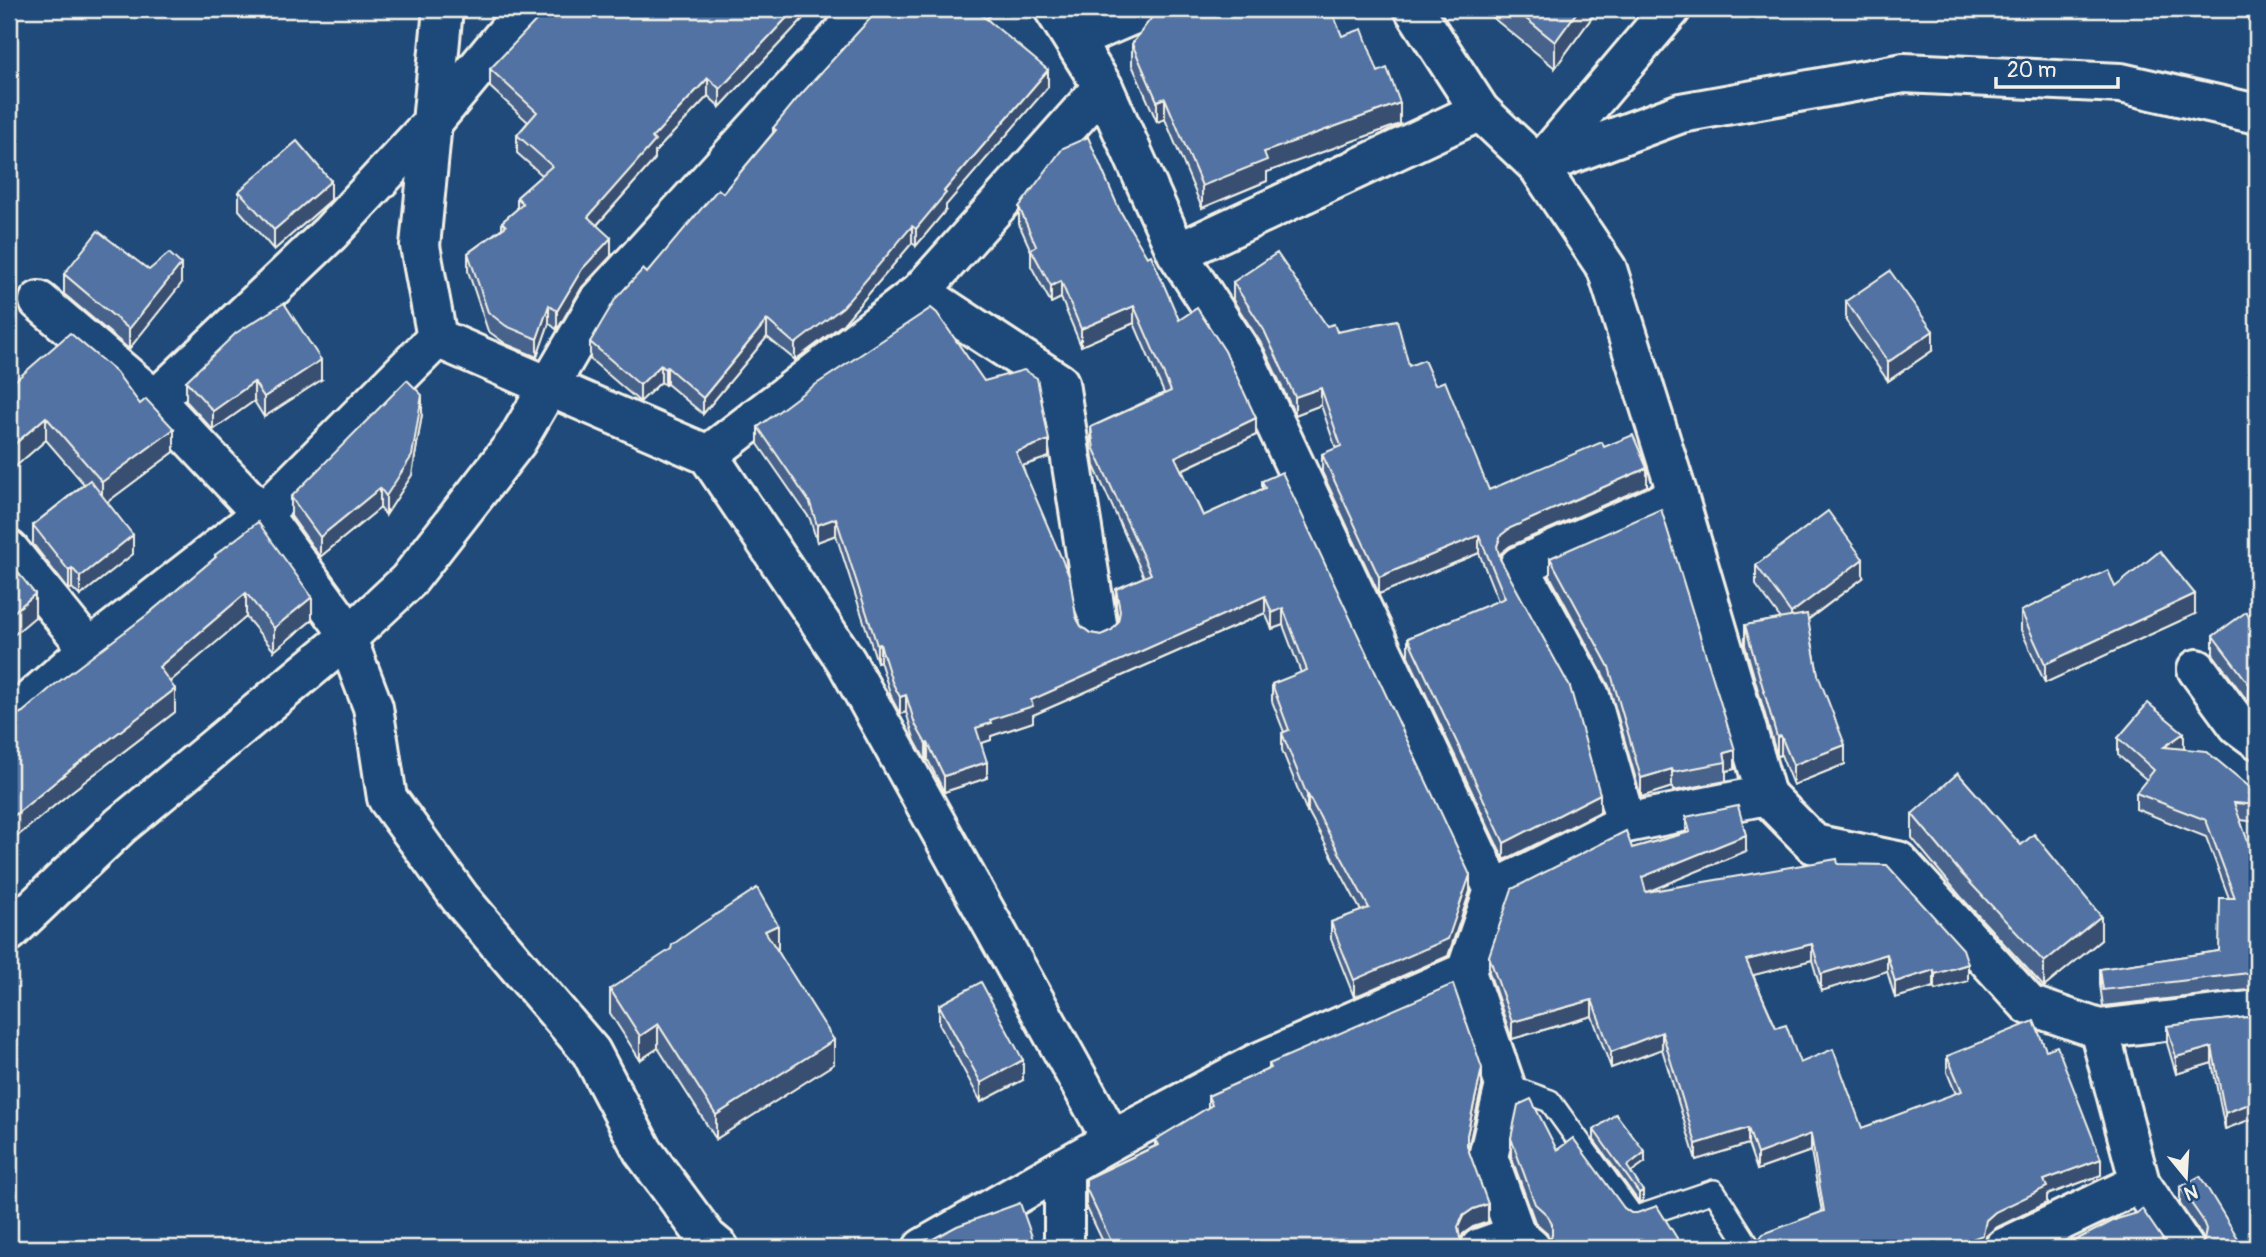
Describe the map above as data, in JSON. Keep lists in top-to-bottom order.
{
  "scale_bar": "20 m",
  "north": "bottom"
}
